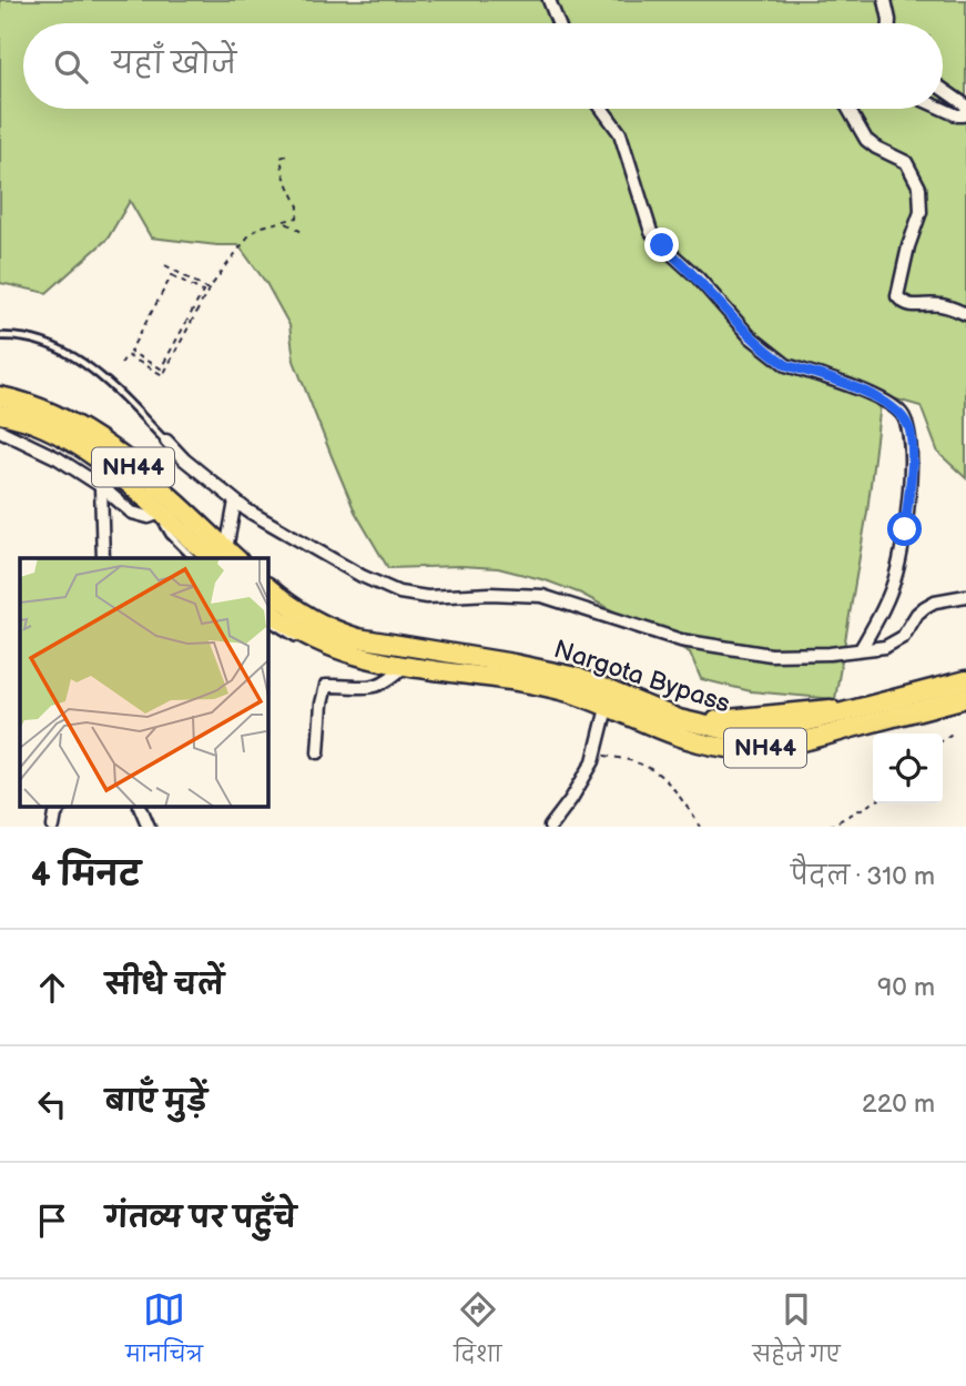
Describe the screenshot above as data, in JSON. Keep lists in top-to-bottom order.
{
  "streets": {
    "highway": ["NH44", "Nargota Bypass"]
  },
  "page": {
    "search": "यहाँ खोजें",
    "heading": ["4 मिनट", "पैदल · 310 m"],
    "list": [
      ["सीधे चलें", "90 m"],
      ["बाएँ मुड़ें", "220 m"],
      "गंतव्य पर पहुँचे"
    ],
    "nav": ["मानचित्र", "दिशा", "सहेजे गए"]
  }
}
